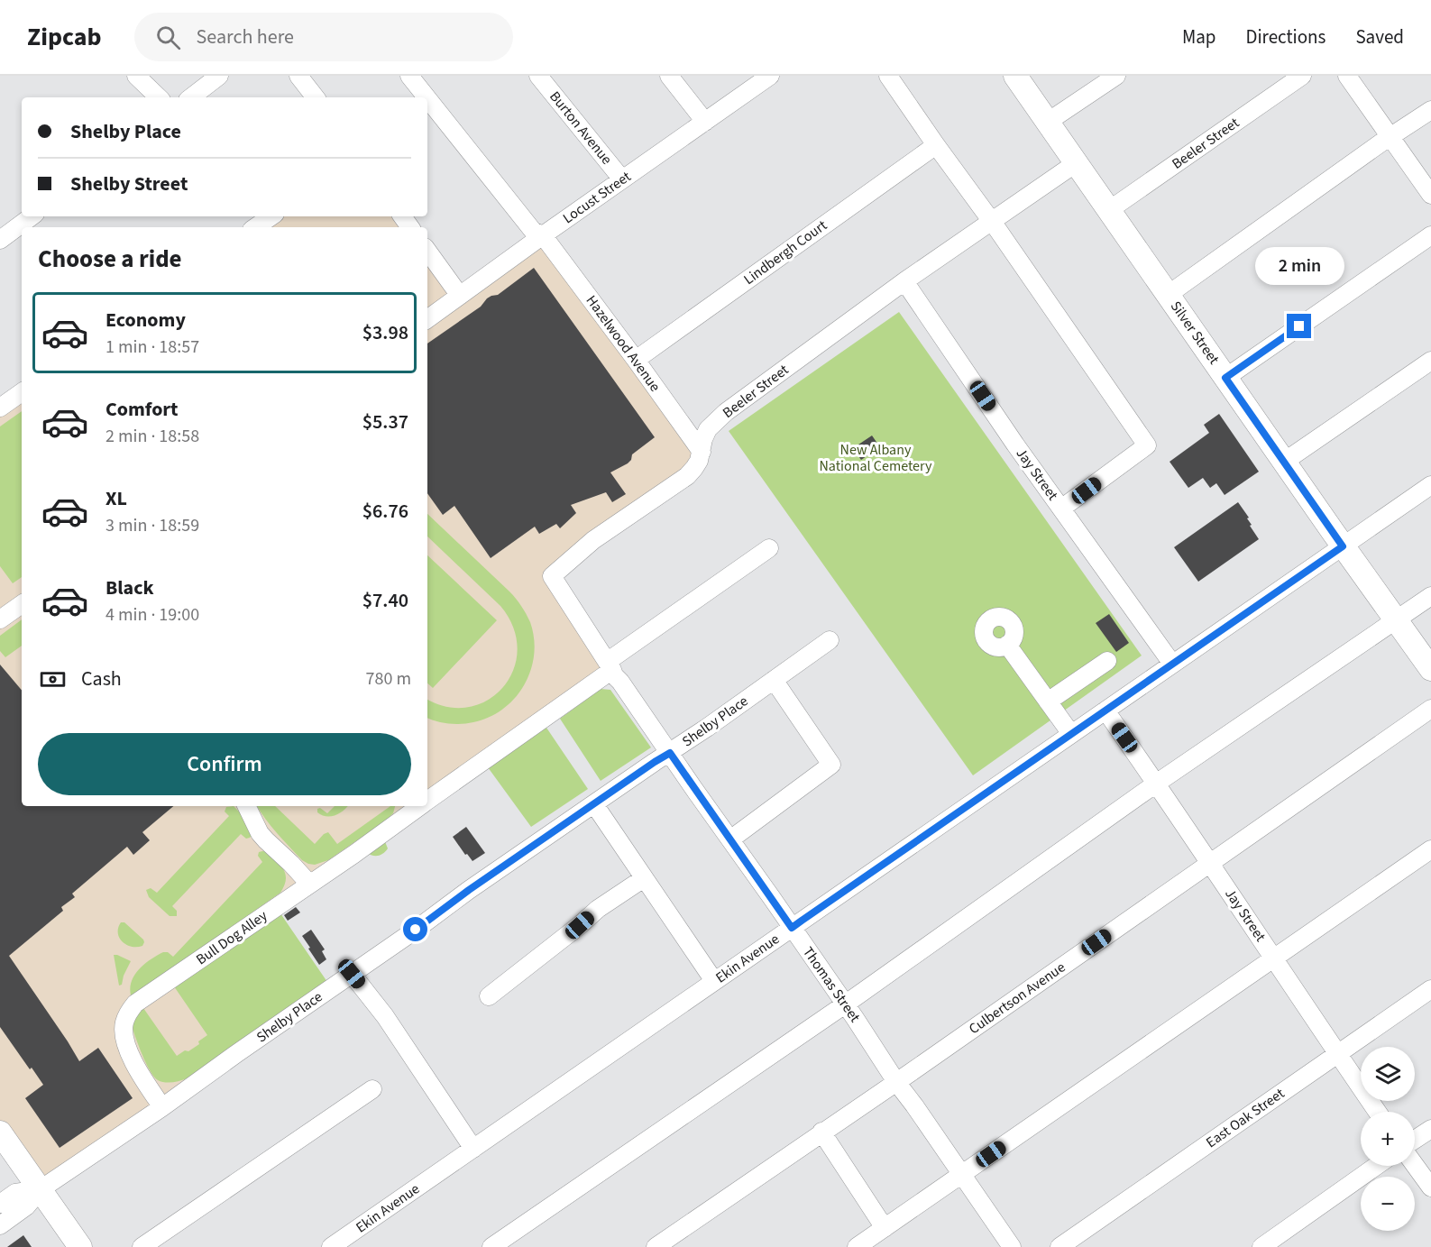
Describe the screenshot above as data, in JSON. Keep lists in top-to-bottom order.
{
  "streets": {
    "main road": ["Silver Street"],
    "street": [
      "Burton Avenue",
      "Beeler Street",
      "Locust Street",
      "Lindbergh Court",
      "Hazelwood Avenue",
      "Jay Street",
      "Shelby Place",
      "Bull Dog Alley",
      "Ekin Avenue",
      "Thomas Street",
      "Culbertson Avenue",
      "East Oak Street"
    ]
  },
  "crossings": [
    ["Burton Avenue", "Locust Street"],
    ["Beeler Street", "Silver Street"],
    ["Beeler Street", "Hazelwood Avenue"],
    ["Beeler Street", "Jay Street"],
    ["Beeler Street", "Bull Dog Alley"],
    ["Beeler Street", "Thomas Street"],
    ["Locust Street", "Hazelwood Avenue"],
    ["Lindbergh Court", "Hazelwood Avenue"],
    ["Silver Street", "Ekin Avenue"],
    ["Jay Street", "Ekin Avenue"],
    ["Jay Street", "Culbertson Avenue"],
    ["Jay Street", "East Oak Street"],
    ["Shelby Place", "Bull Dog Alley"],
    ["Shelby Place", "Thomas Street"],
    ["Bull Dog Alley", "Thomas Street"],
    ["Ekin Avenue", "Thomas Street"],
    ["Thomas Street", "Culbertson Avenue"]
  ],
  "parks": ["New Albany National Cemetery"],
  "page": {
    "header": "Zipcab",
    "search": "Search here",
    "nav": ["Map", "Directions", "Saved"],
    "banner": ["Shelby Place", "Shelby Street"],
    "heading": "Choose a ride",
    "bubble": "2 min",
    "list": [
      {
        "name": "Economy",
        "note": "1 min · 18:57",
        "value": "$3.98"
      },
      {
        "name": "Comfort",
        "note": "2 min · 18:58",
        "value": "$5.37"
      },
      {
        "name": "XL",
        "note": "3 min · 18:59",
        "value": "$6.76"
      },
      {
        "name": "Black",
        "note": "4 min · 19:00",
        "value": "$7.40"
      }
    ],
    "pay": ["Cash", "780 m"],
    "buttons": "Confirm",
    "map_buttons": ["+", "−"]
  }
}
